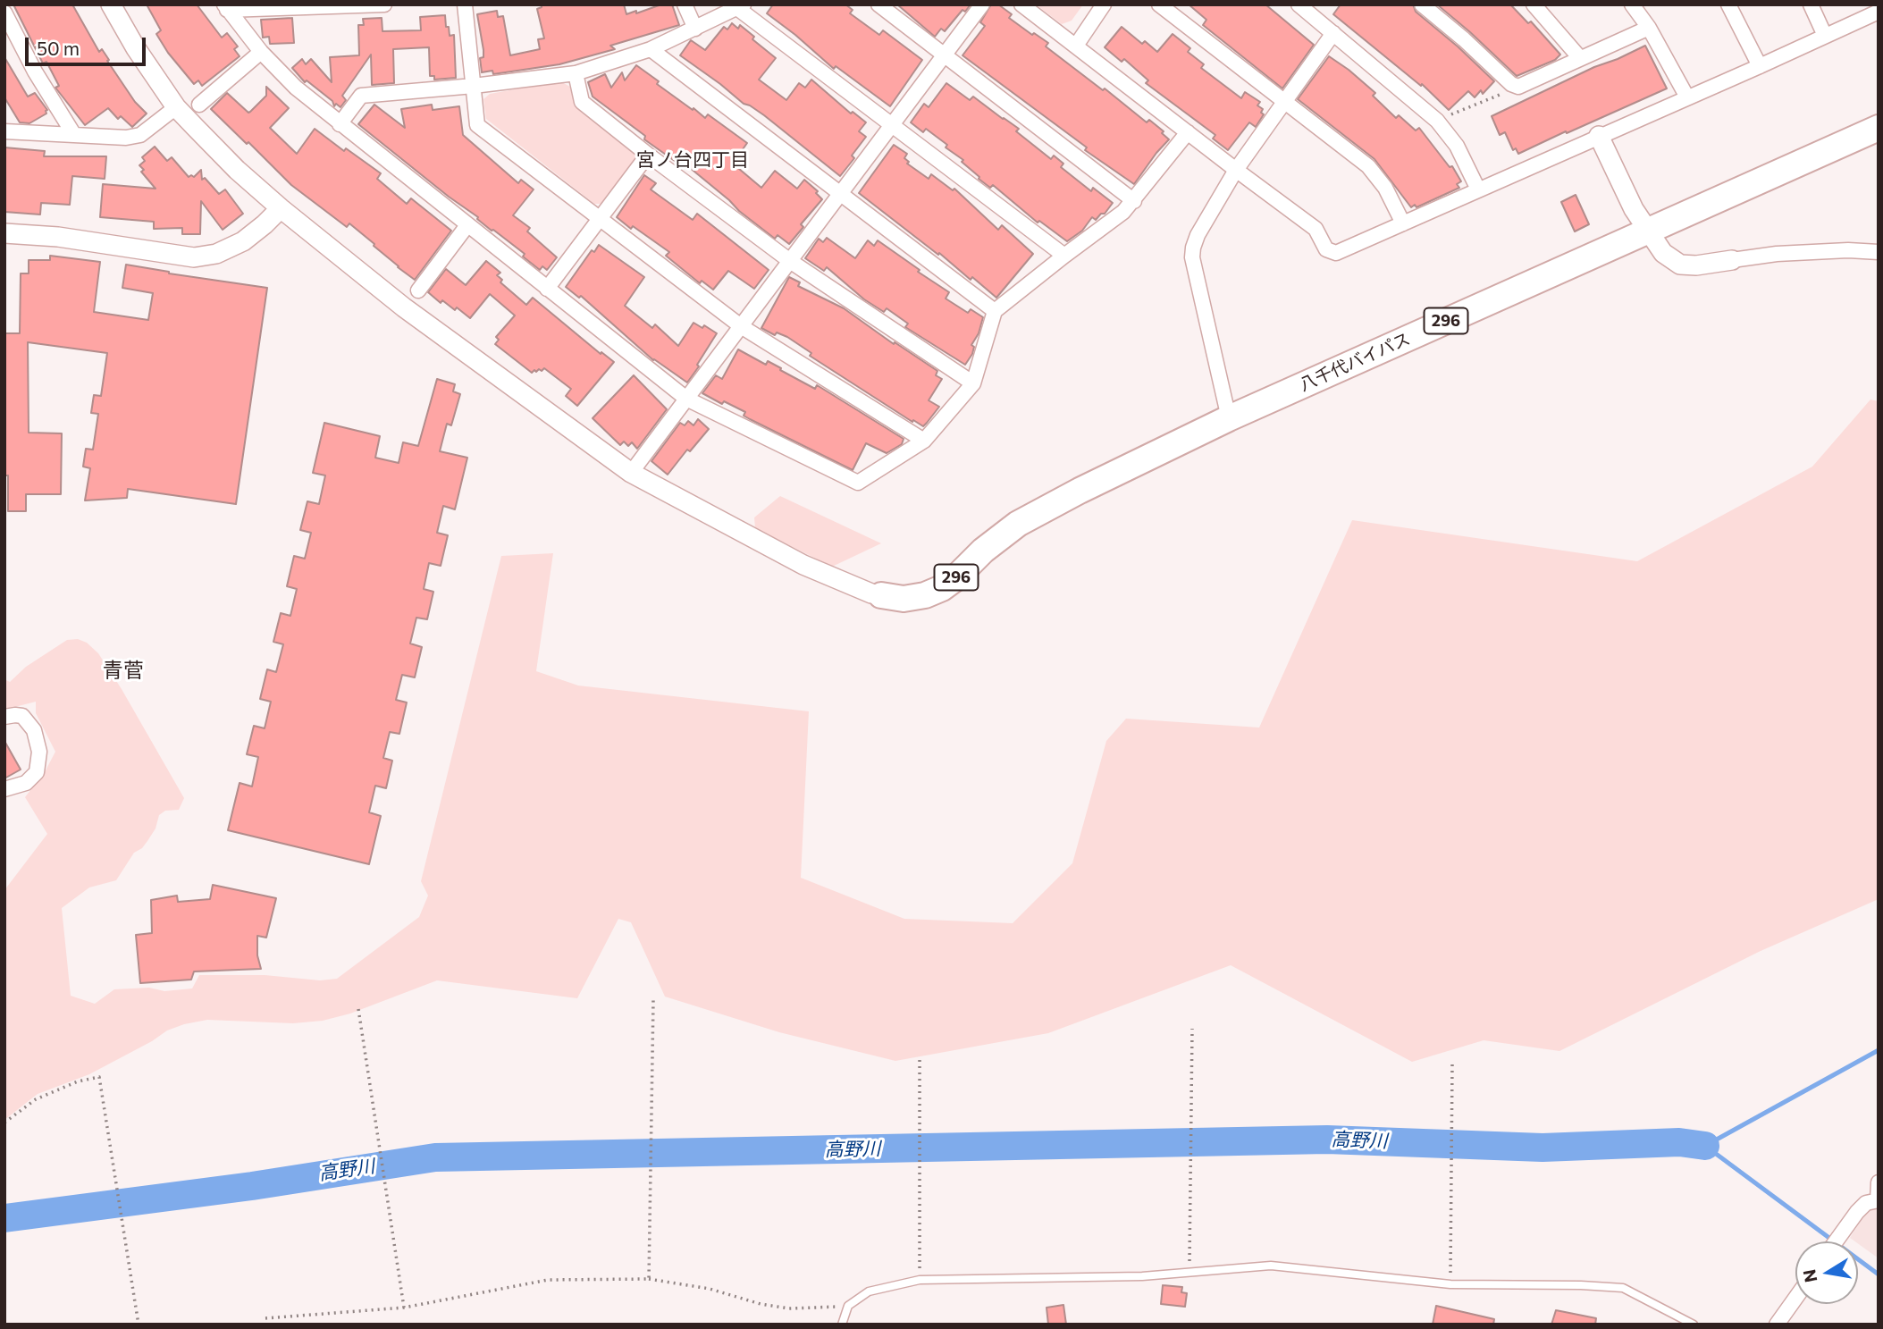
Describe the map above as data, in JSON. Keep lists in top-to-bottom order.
{
  "streets": {
    "highway": ["296", "八千代バイパス"]
  },
  "districts": ["宮ノ台四丁目", "青菅"],
  "water": ["高野川"],
  "scale_bar": "50 m",
  "north": "left"
}
